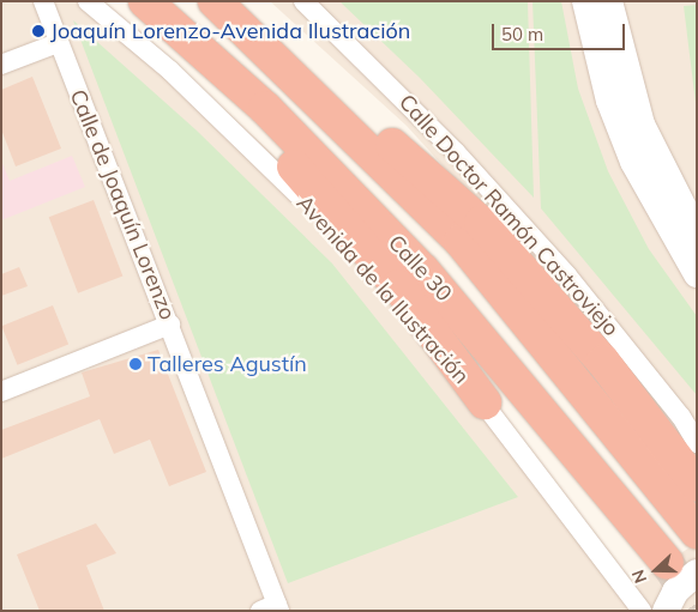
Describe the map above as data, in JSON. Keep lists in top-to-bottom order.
{
  "streets": {
    "highway": ["Calle 30"],
    "street": ["Calle de Joaquín Lorenzo", "Calle Doctor Ramón Castroviejo", "Avenida de la Ilustración"]
  },
  "places": ["Joaquín Lorenzo-Avenida Ilustración", "Talleres Agustín"],
  "scale_bar": "50 m",
  "north": "left"
}
